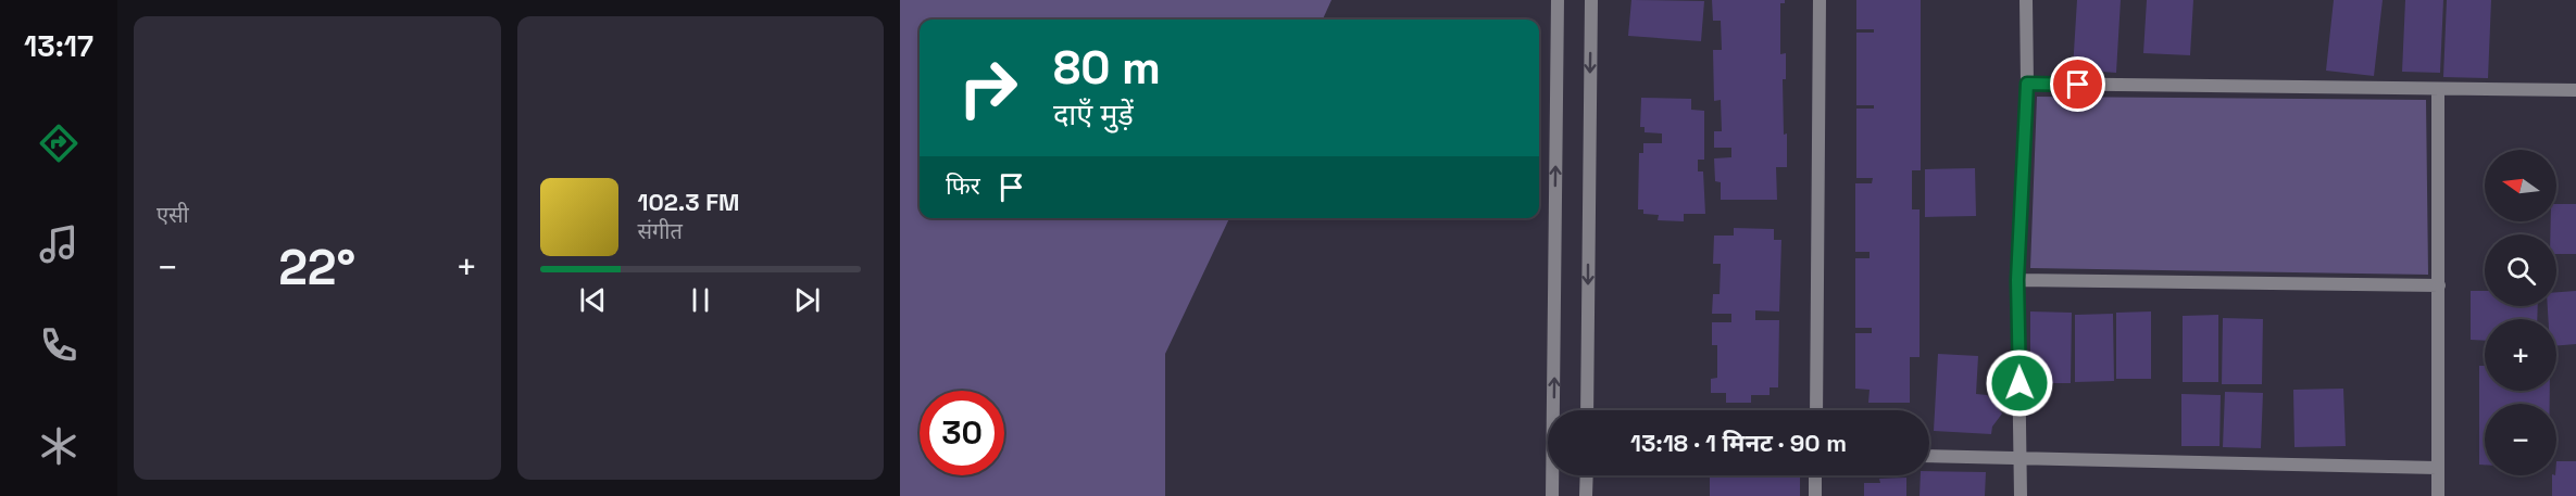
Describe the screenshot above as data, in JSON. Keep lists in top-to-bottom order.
{
  "north": "left",
  "page": {
    "tabs": "13:17",
    "tile": "एसी",
    "turn": ["80 m", "दाएँ मुड़ें"],
    "map_buttons": ["+", "−"],
    "then": "फिर",
    "song": ["102.3 FM", "संगीत"],
    "heat": ["−", "22°", "+"],
    "limit": "30",
    "trip": "13:18 · 1 मिनट · 90 m"
  }
}
